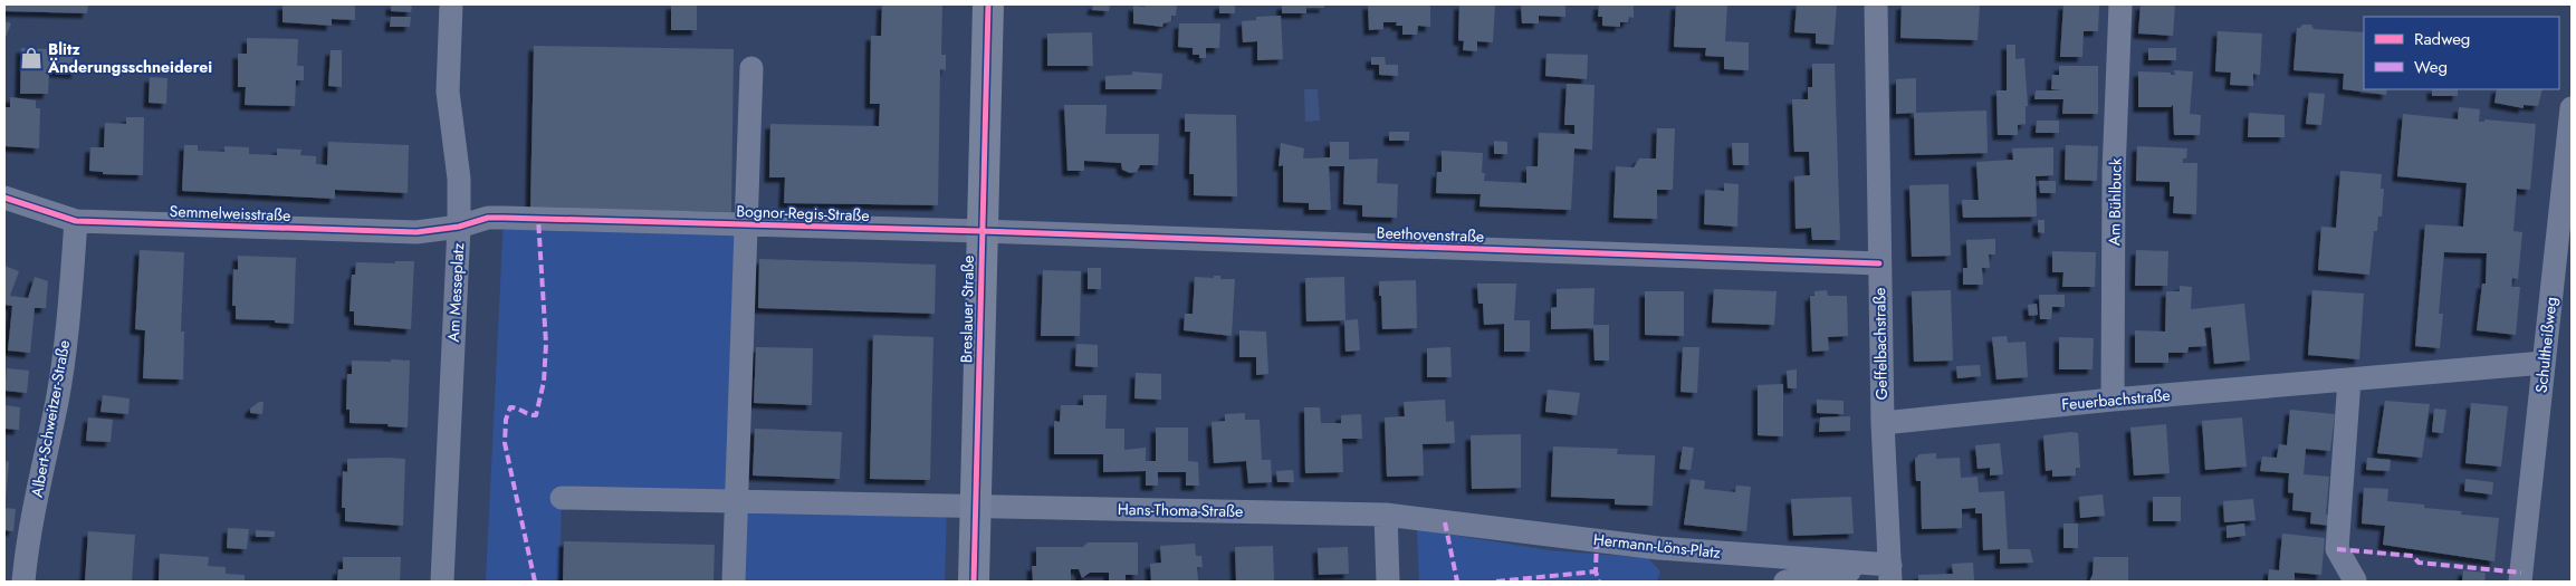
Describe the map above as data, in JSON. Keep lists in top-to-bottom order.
{
  "streets": {
    "street": [
      "Am Bühlbuck",
      "Semmelweisstraße",
      "Bognor-Regis-Straße",
      "Beethovenstraße",
      "Am Messeplatz",
      "Breslauer Straße",
      "Geffelbachstraße",
      "Schultheißweg",
      "Feuerbachstraße",
      "Albert-Schweitzer-Straße",
      "Hans-Thoma-Straße",
      "Hermann-Löns-Platz"
    ]
  },
  "crossings": [
    ["Am Bühlbuck", "Feuerbachstraße"],
    ["Semmelweisstraße", "Bognor-Regis-Straße"],
    ["Semmelweisstraße", "Am Messeplatz"],
    ["Semmelweisstraße", "Albert-Schweitzer-Straße"],
    ["Bognor-Regis-Straße", "Beethovenstraße"],
    ["Bognor-Regis-Straße", "Am Messeplatz"],
    ["Bognor-Regis-Straße", "Breslauer Straße"],
    ["Beethovenstraße", "Breslauer Straße"],
    ["Beethovenstraße", "Geffelbachstraße"],
    ["Breslauer Straße", "Hans-Thoma-Straße"],
    ["Geffelbachstraße", "Feuerbachstraße"],
    ["Geffelbachstraße", "Hermann-Löns-Platz"],
    ["Schultheißweg", "Feuerbachstraße"],
    ["Hans-Thoma-Straße", "Hermann-Löns-Platz"]
  ],
  "places": {
    "shop": ["Blitz Änderungsschneiderei"]
  },
  "legend": ["Radweg", "Weg"]
}
